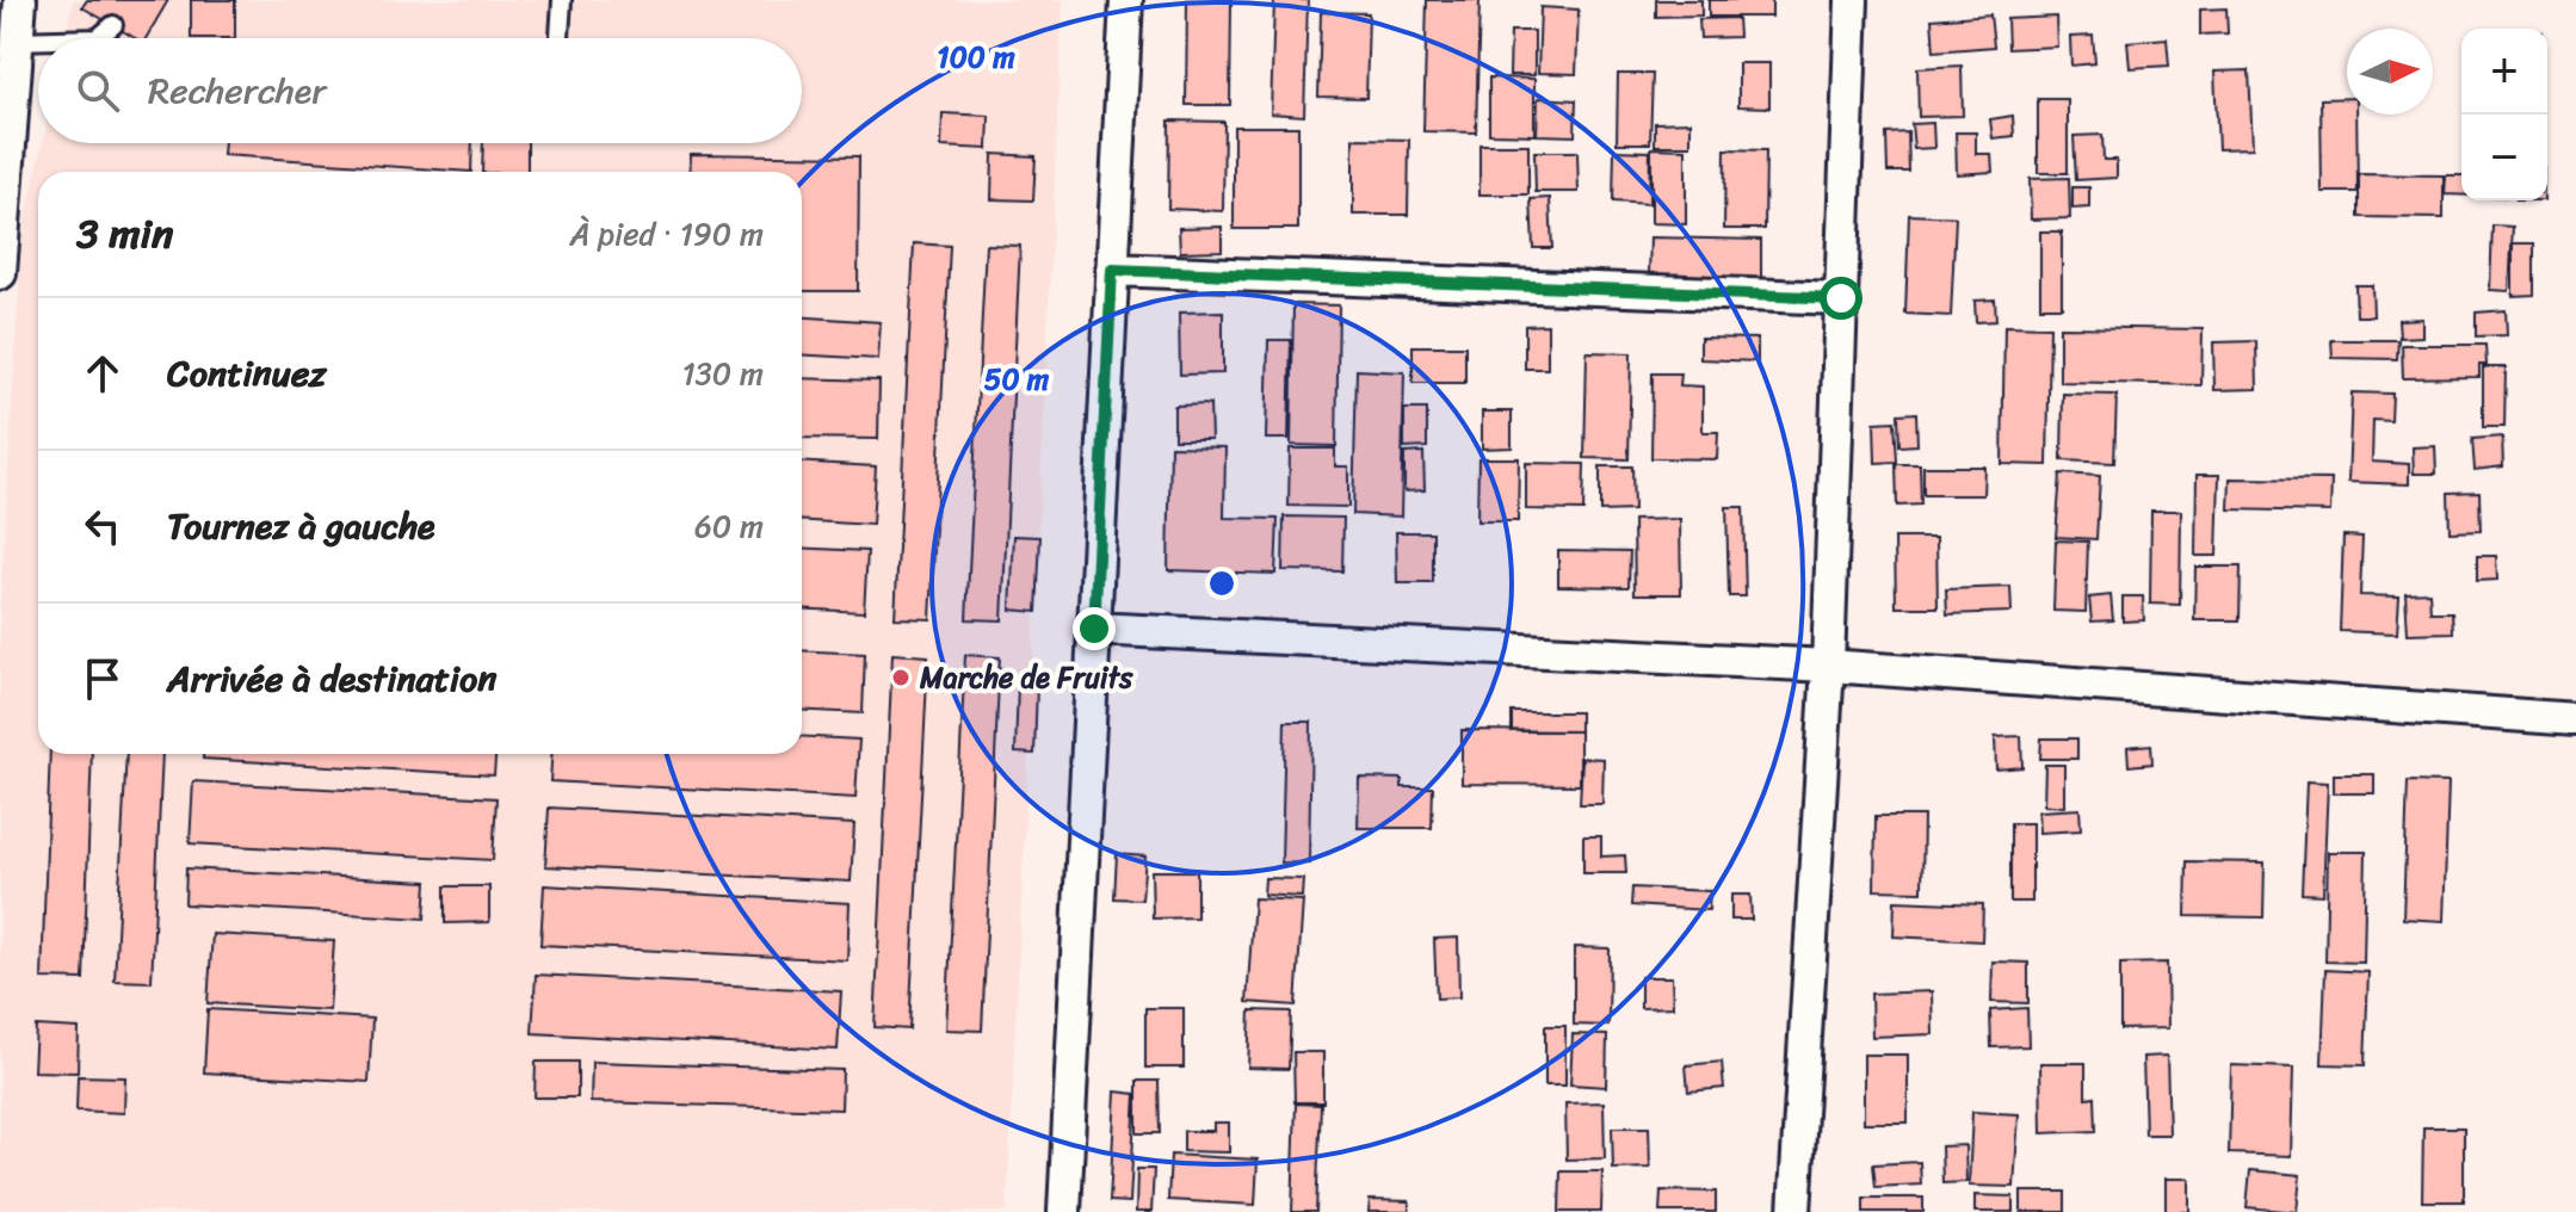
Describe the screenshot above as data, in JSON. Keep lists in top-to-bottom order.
{
  "places": ["Marche de Fruits"],
  "north": "right",
  "page": {
    "map_buttons": ["+", "−"],
    "search": "Rechercher",
    "heading": ["3 min", "À pied · 190 m"],
    "list": [
      ["Continuez", "130 m"],
      ["Tournez à gauche", "60 m"],
      "Arrivée à destination"
    ]
  },
  "rings": ["100 m", "50 m"]
}
